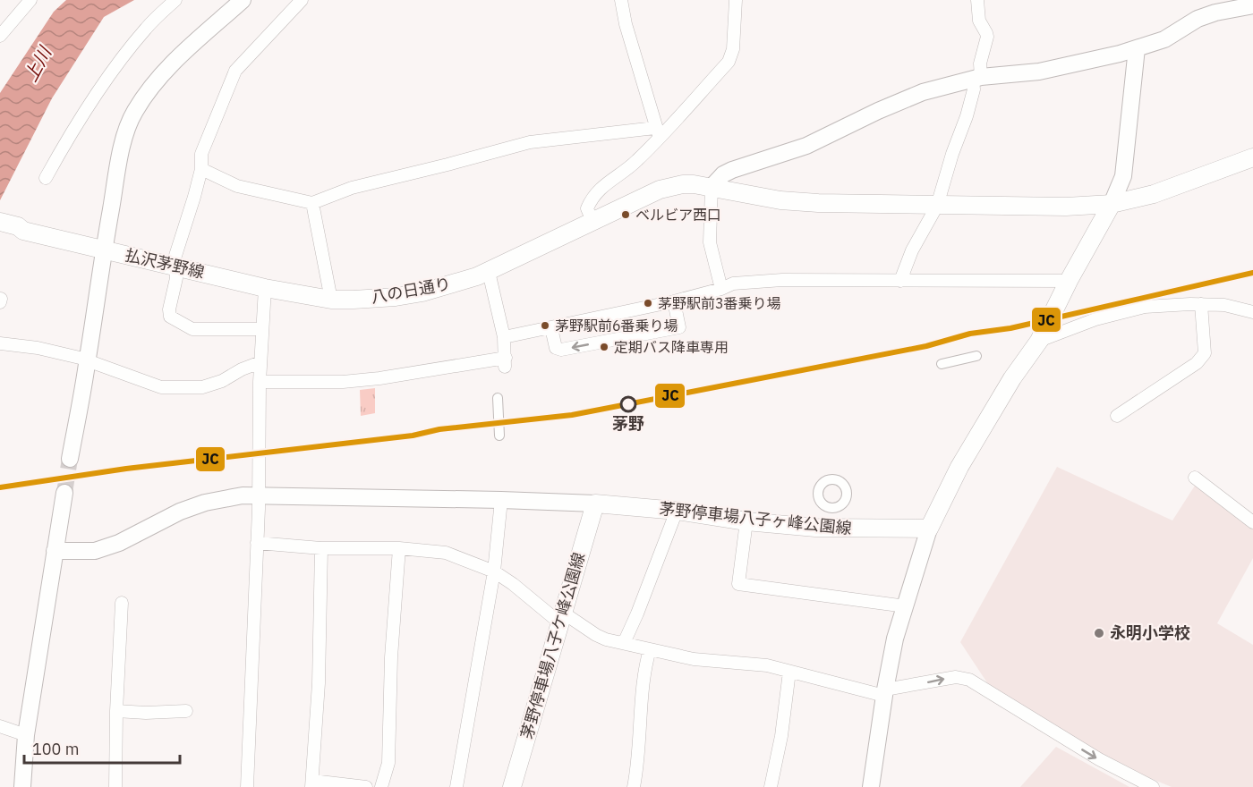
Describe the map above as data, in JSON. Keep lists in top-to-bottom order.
{
  "streets": {
    "main road": [
      "払沢茅野線",
      "八の日通り",
      "茅野停車場八子ヶ峰公園線",
      "茅野停車場八子ケ峰公園線"
    ]
  },
  "crossings": [
    ["払沢茅野線", "八の日通り"],
    ["茅野停車場八子ヶ峰公園線", "茅野停車場八子ケ峰公園線"]
  ],
  "water": ["上川"],
  "places": [
    "ベルビア西口",
    "茅野駅前3番乗り場",
    "茅野駅前6番乗り場",
    "定期バス降車専用",
    "茅野",
    "永明小学校"
  ],
  "lines": ["transit line JC"],
  "scale_bar": "100 m"
}
